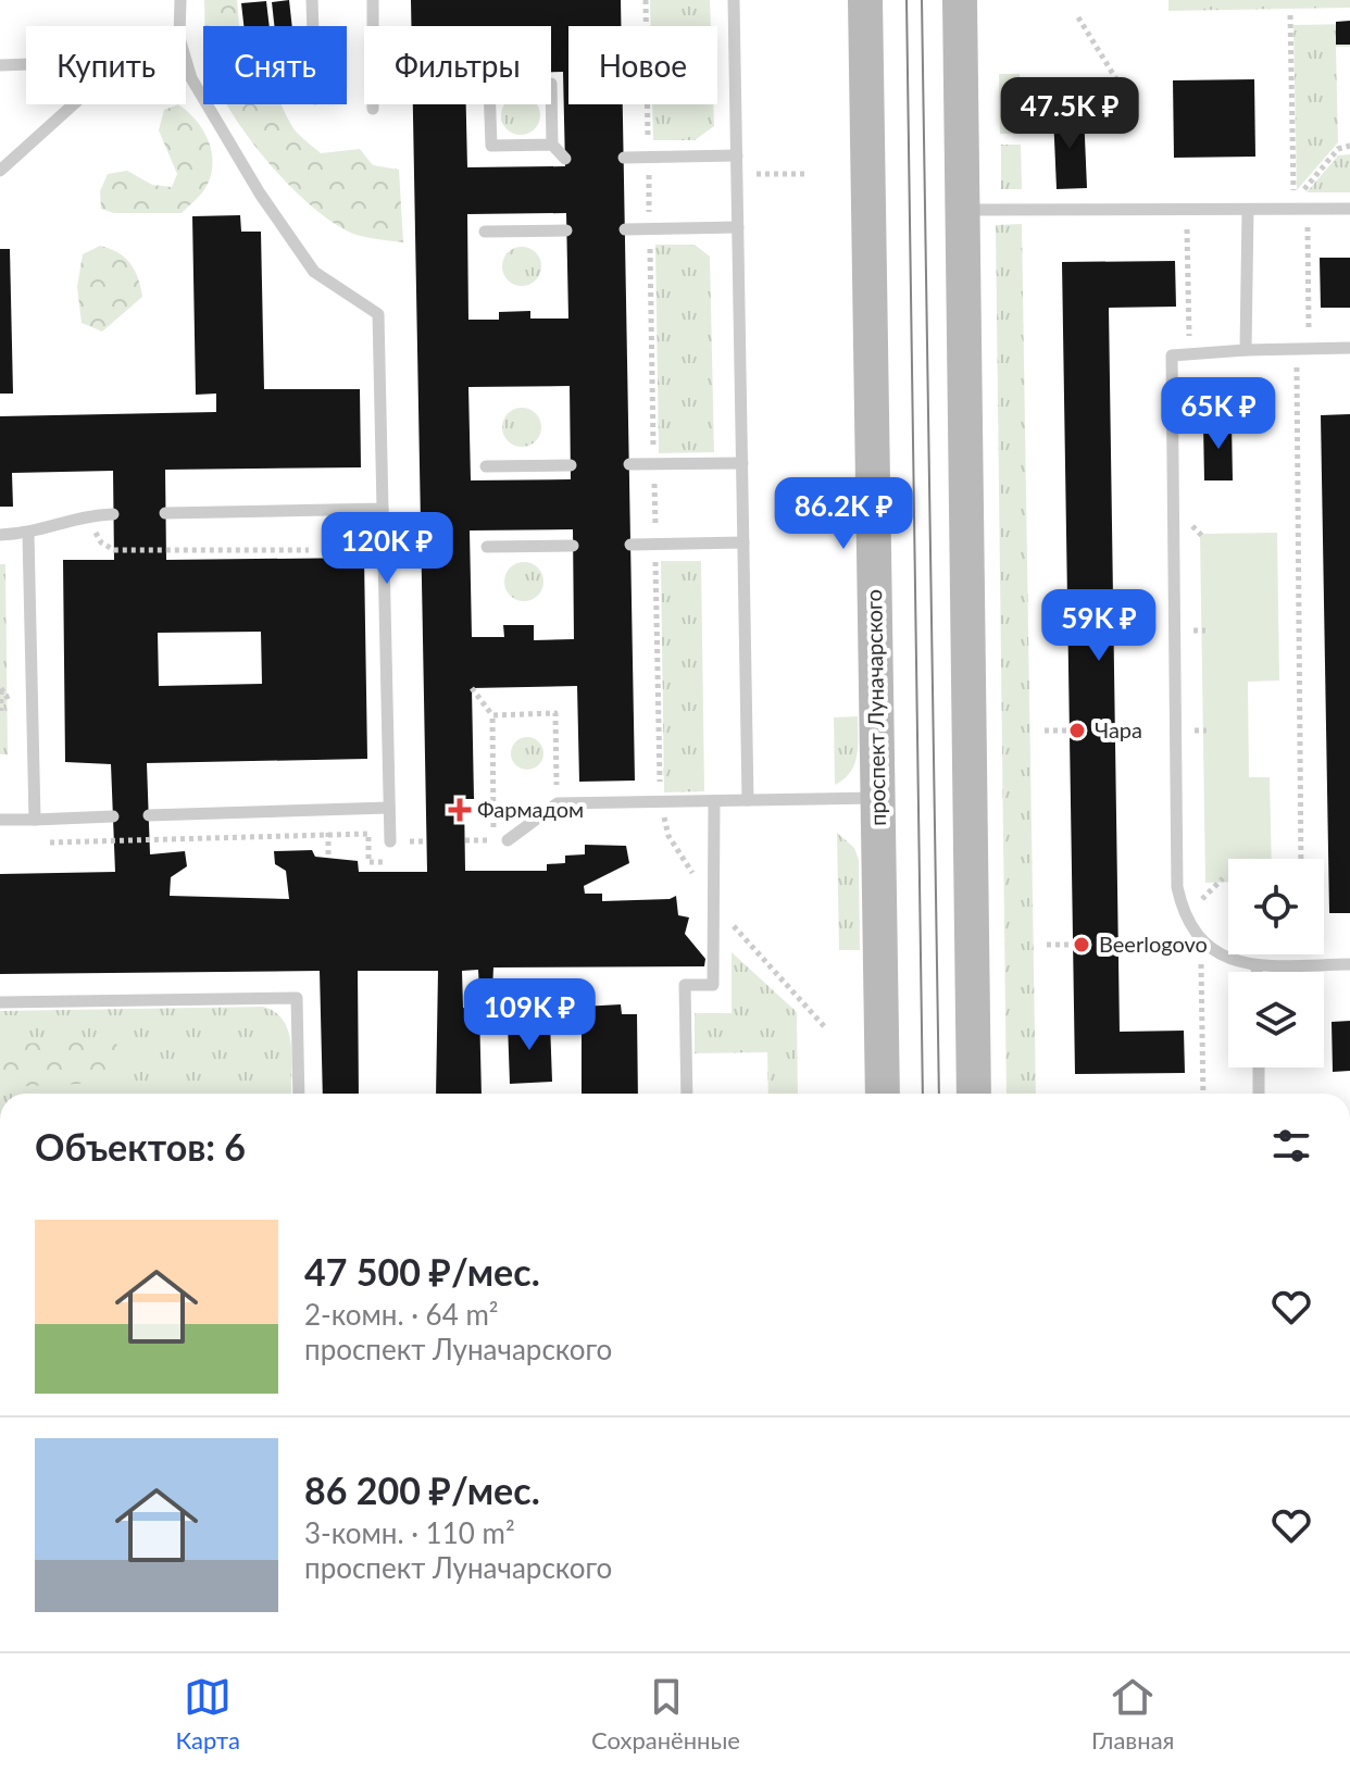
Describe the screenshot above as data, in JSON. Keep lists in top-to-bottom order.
{
  "streets": {
    "main road": ["проспект Луначарского"]
  },
  "places": {
    "other": ["Чара", "Beerlogovo"],
    "health": ["Фармадом"]
  },
  "page": {
    "chip": [
      "Купить",
      "Снять",
      "Фильтры",
      "Новое"
    ],
    "price": [
      "47.5K ₽",
      "65K ₽",
      "86.2K ₽",
      "120K ₽",
      "59K ₽",
      "109K ₽"
    ],
    "heading": "Объектов: 6",
    "list": [
      {
        "name": "47 500 ₽/мес.",
        "note": "2-комн. · 64 m² · проспект Луначарского"
      },
      {
        "name": "86 200 ₽/мес.",
        "note": "3-комн. · 110 m² · проспект Луначарского"
      }
    ],
    "tabs": ["Карта", "Сохранённые", "Главная"]
  }
}
